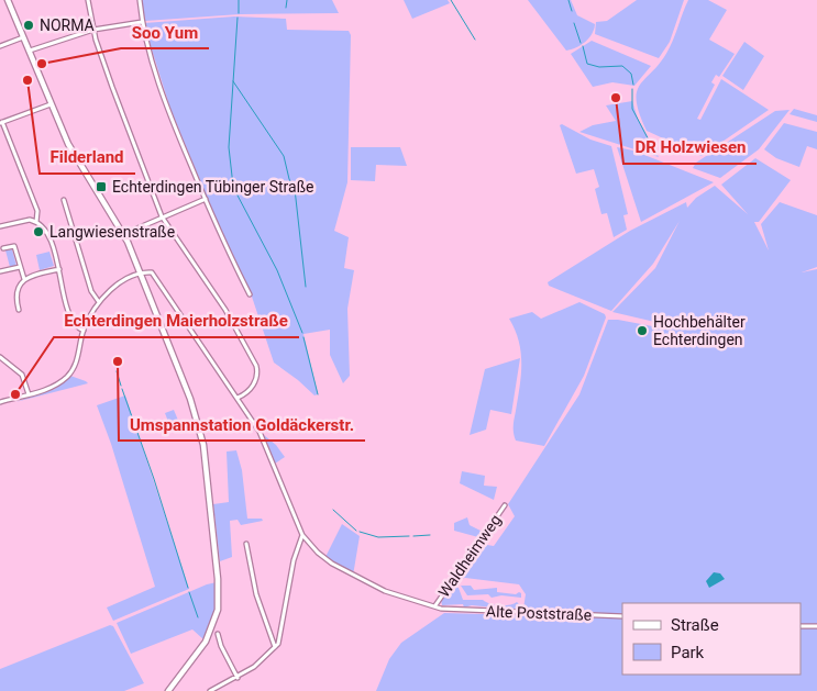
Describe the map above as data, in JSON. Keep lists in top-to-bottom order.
{
  "streets": {
    "street": ["Waldheimweg", "Alte Poststraße"]
  },
  "crossings": [
    ["Waldheimweg", "Alte Poststraße"]
  ],
  "places": {
    "other": [
      "NORMA",
      "Soo Yum",
      "Filderland",
      "DR Holzwiesen",
      "Langwiesenstraße",
      "Hochbehälter Echterdingen",
      "Umspannstation Goldäckerstr.",
      "Echterdingen Maierholzstraße"
    ],
    "transit": ["Echterdingen Tübinger Straße"]
  },
  "legend": ["Straße", "Park"]
}
